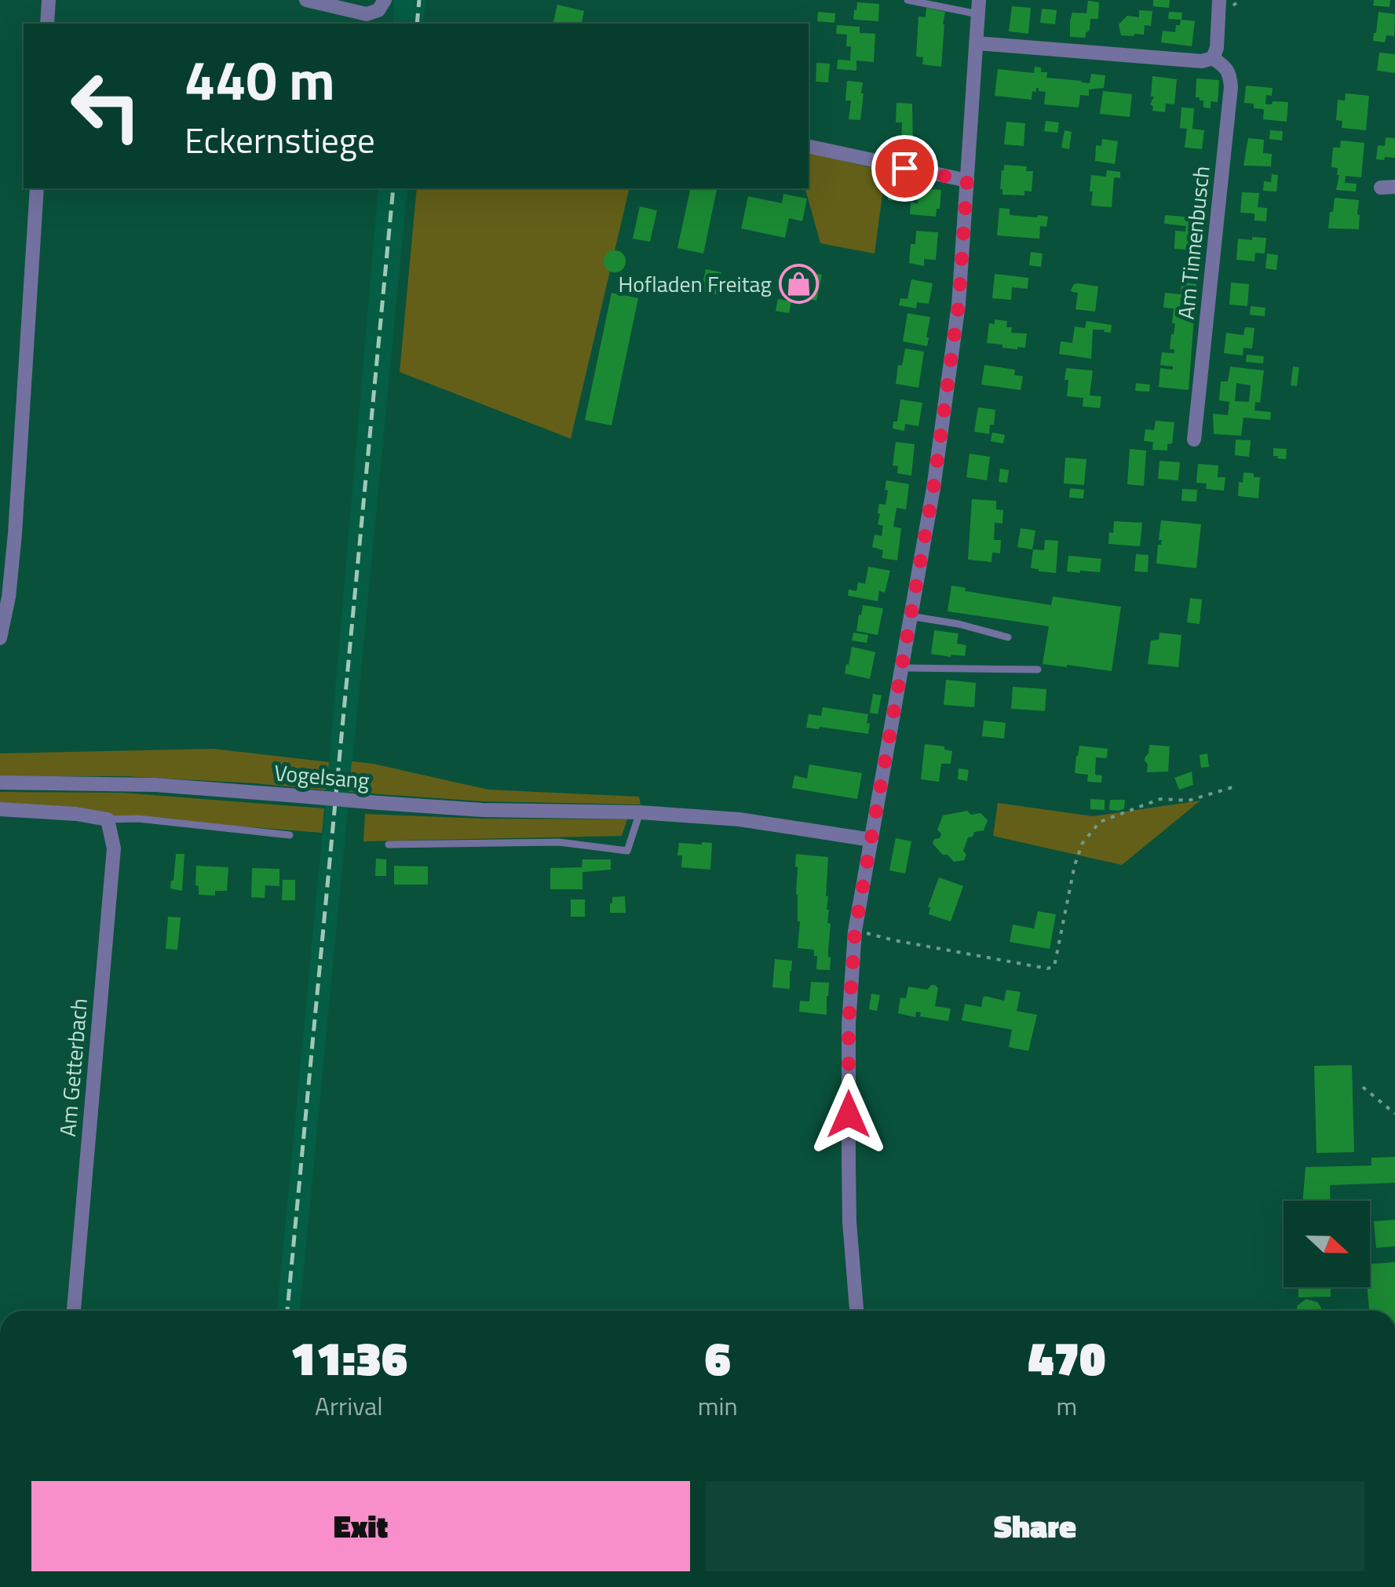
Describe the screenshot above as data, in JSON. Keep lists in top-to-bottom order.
{
  "streets": {
    "street": ["Am Tinnenbusch", "Vogelsang", "Am Getterbach"]
  },
  "places": {
    "shop": ["Hofladen Freitag"]
  },
  "north": "right",
  "page": {
    "turn": ["440 m", "Eckernstiege"],
    "eta": [
      "11:36",
      "Arrival",
      "6",
      "min",
      "470",
      "m"
    ],
    "buttons": ["Exit", "Share"]
  }
}
